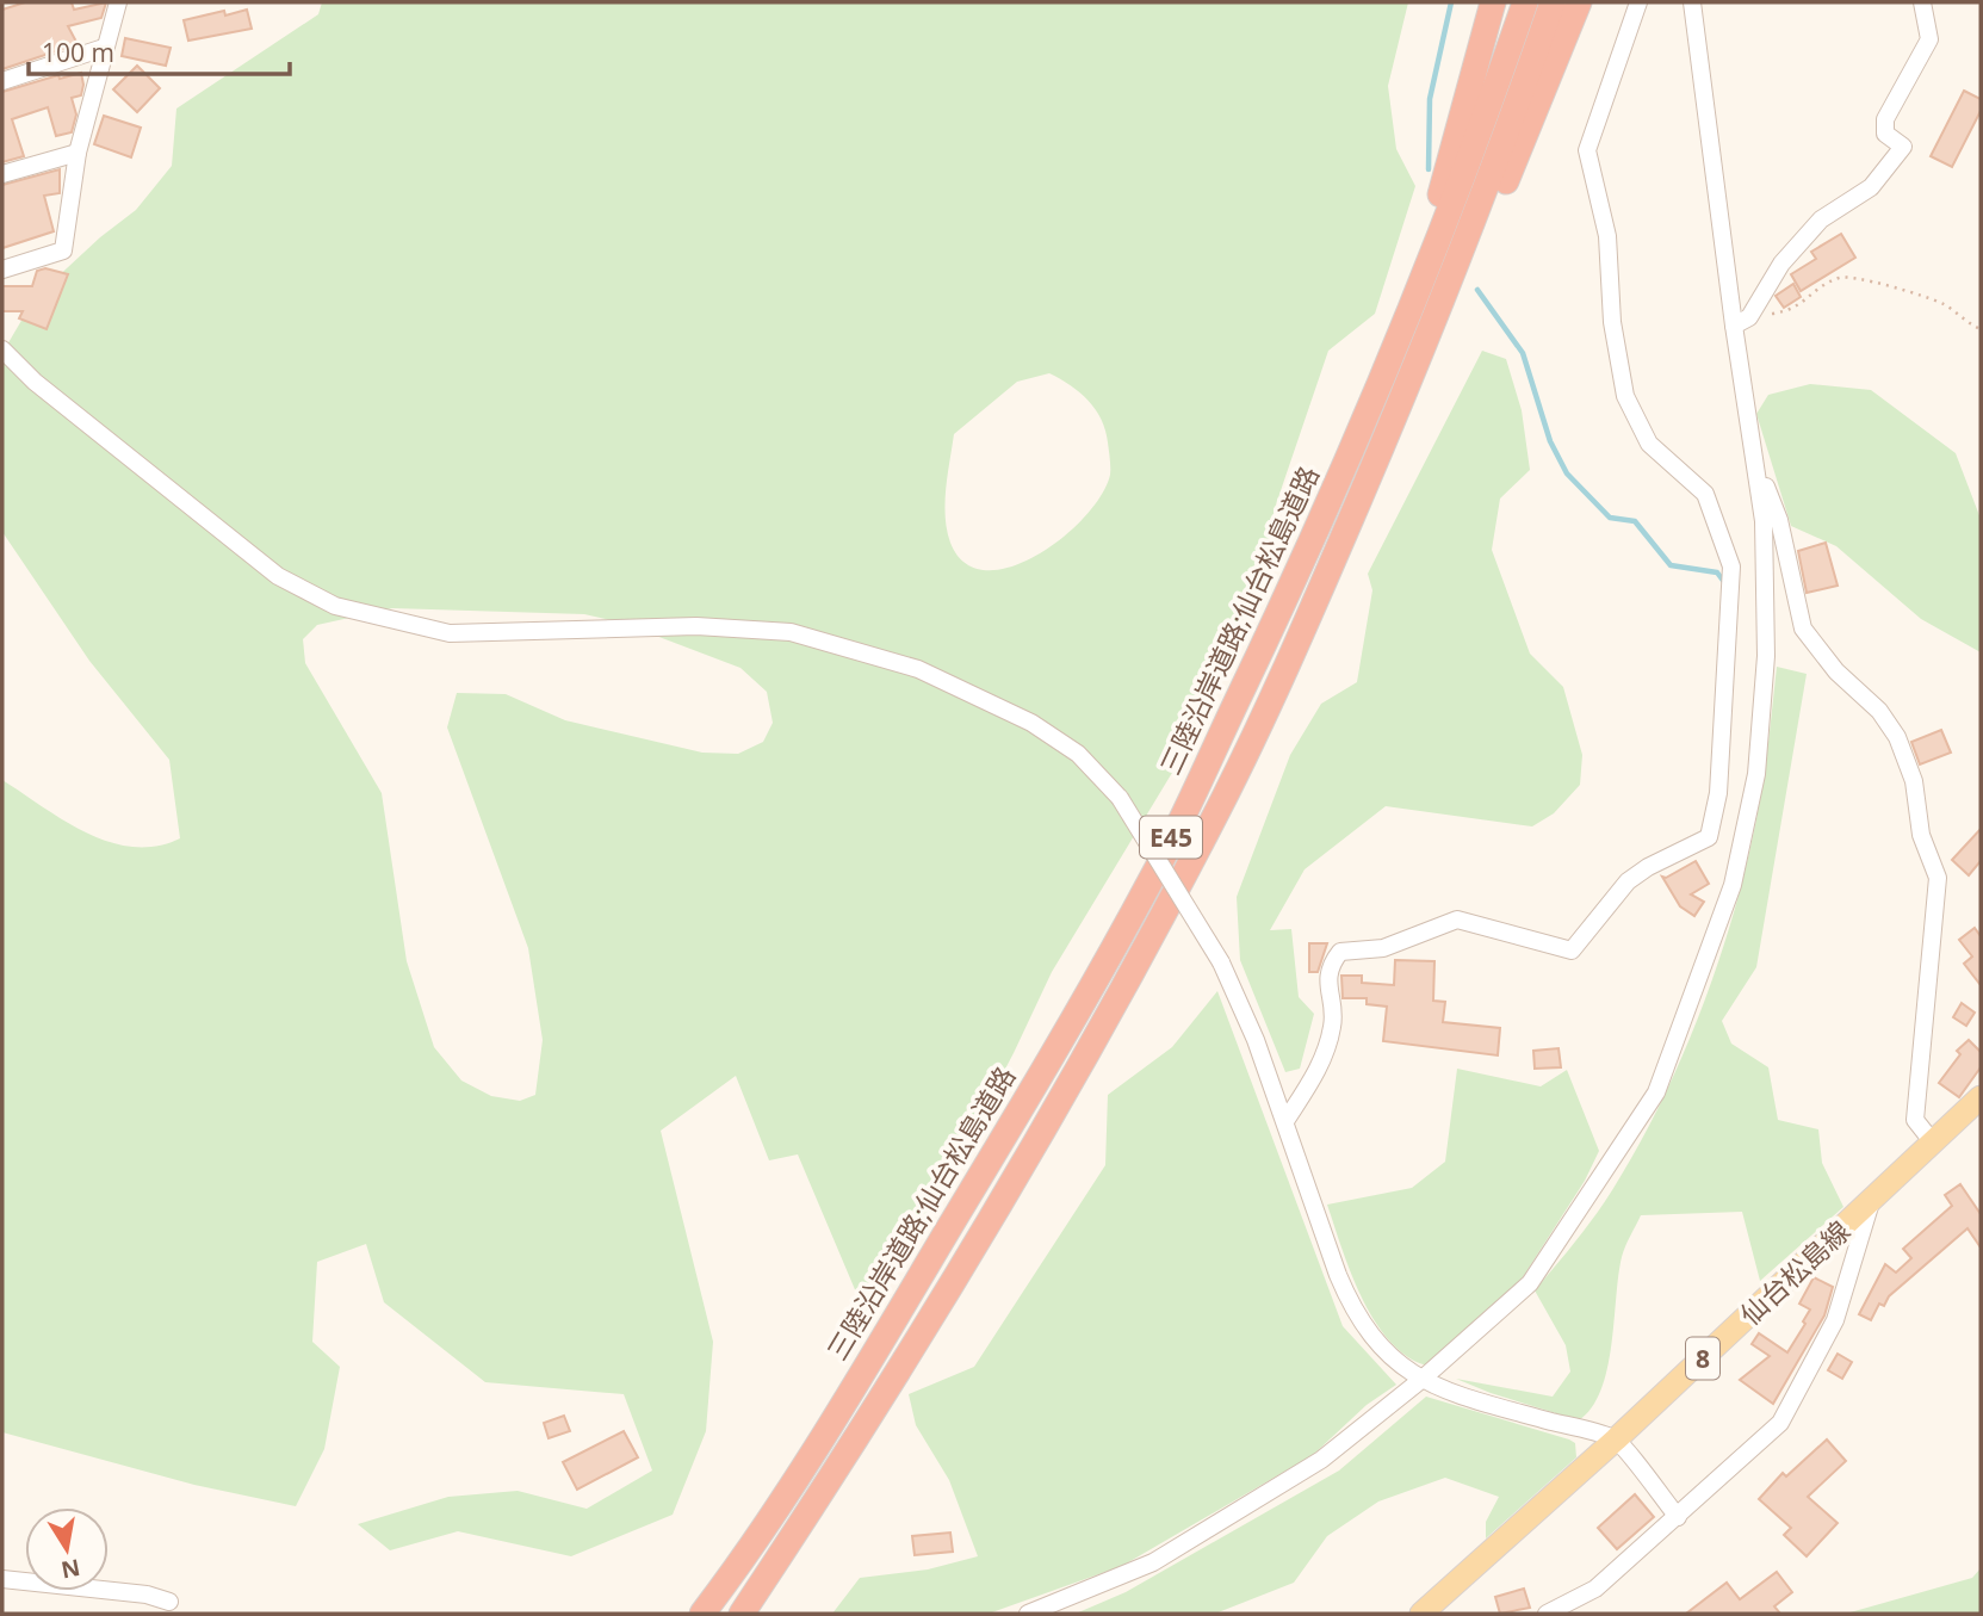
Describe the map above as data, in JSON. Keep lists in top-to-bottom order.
{
  "streets": {
    "highway": ["三陸沿岸道路;仙台松島道路", "E45"],
    "main road": ["仙台松島線", "8"]
  },
  "scale_bar": "100 m",
  "north": "bottom"
}
